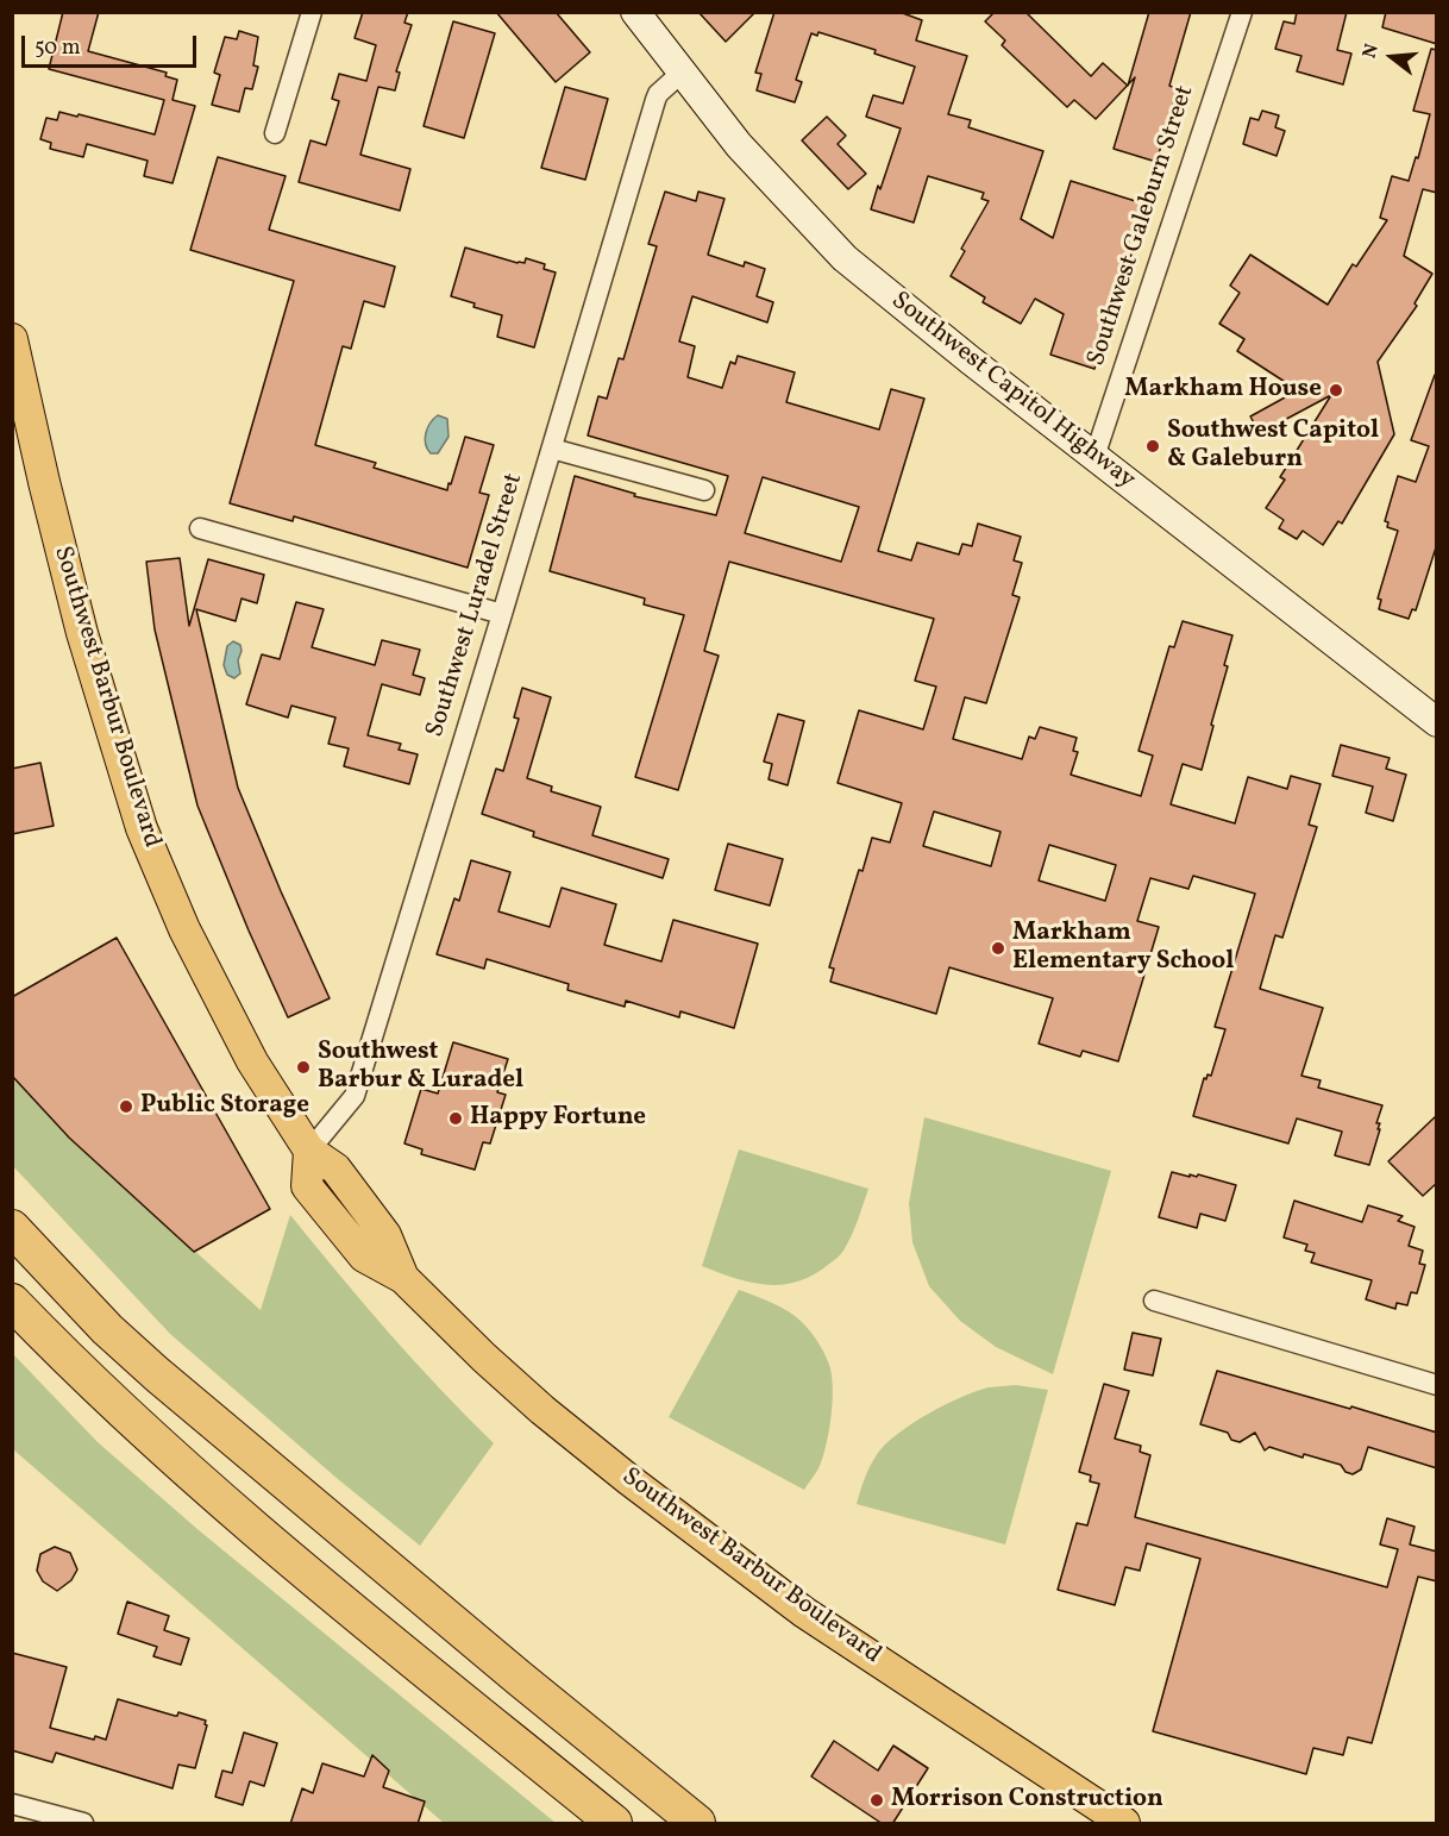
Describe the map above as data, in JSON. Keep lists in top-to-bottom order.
{
  "streets": {
    "main road": ["Southwest Capitol Highway", "Southwest Barbur Boulevard"],
    "street": ["Southwest Galeburn Street", "Southwest Luradel Street"]
  },
  "crossings": [
    ["Southwest Galeburn Street", "Southwest Capitol Highway"],
    ["Southwest Capitol Highway", "Southwest Luradel Street"],
    ["Southwest Luradel Street", "Southwest Barbur Boulevard"]
  ],
  "places": [
    "Markham House",
    "Southwest Capitol & Galeburn",
    "Markham Elementary School",
    "Southwest Barbur & Luradel",
    "Public Storage",
    "Happy Fortune",
    "Morrison Construction"
  ],
  "scale_bar": "50 m",
  "north": "left"
}
